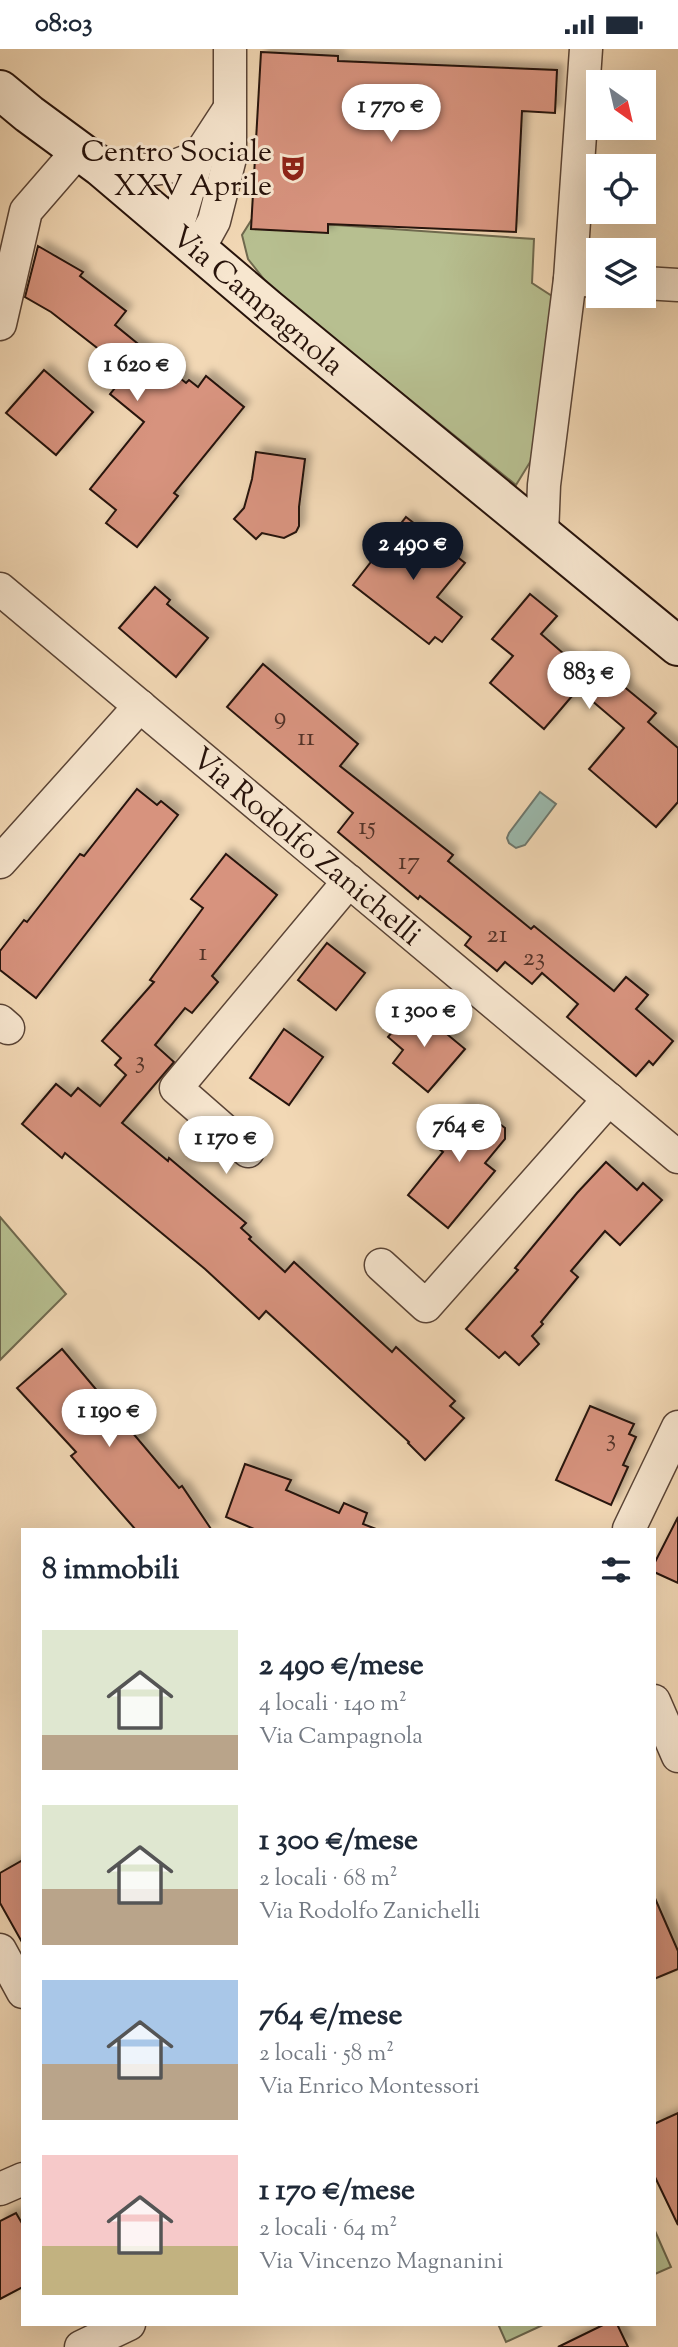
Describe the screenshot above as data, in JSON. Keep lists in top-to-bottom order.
{
  "streets": {
    "main road": ["Via Campagnola"],
    "street": ["Via Rodolfo Zanichelli"]
  },
  "places": {
    "theatre": ["Centro Sociale XXV Aprile"]
  },
  "house_numbers": [
    "9",
    "11",
    "15",
    "17",
    "21",
    "1",
    "23",
    "3",
    "3"
  ],
  "north": "bottom right",
  "page": {
    "status": "08:03",
    "price": [
      "1 770 €",
      "1 620 €",
      "2 490 €",
      "883 €",
      "1 300 €",
      "764 €",
      "1 170 €",
      "1 190 €"
    ],
    "heading": "8 immobili",
    "list": [
      {
        "name": "2 490 €/mese",
        "note": "4 locali · 140 m² · Via Campagnola"
      },
      {
        "name": "1 300 €/mese",
        "note": "2 locali · 68 m² · Via Rodolfo Zanichelli"
      },
      {
        "name": "764 €/mese",
        "note": "2 locali · 58 m² · Via Enrico Montessori"
      },
      {
        "name": "1 170 €/mese",
        "note": "2 locali · 64 m² · Via Vincenzo Magnanini"
      }
    ]
  }
}
